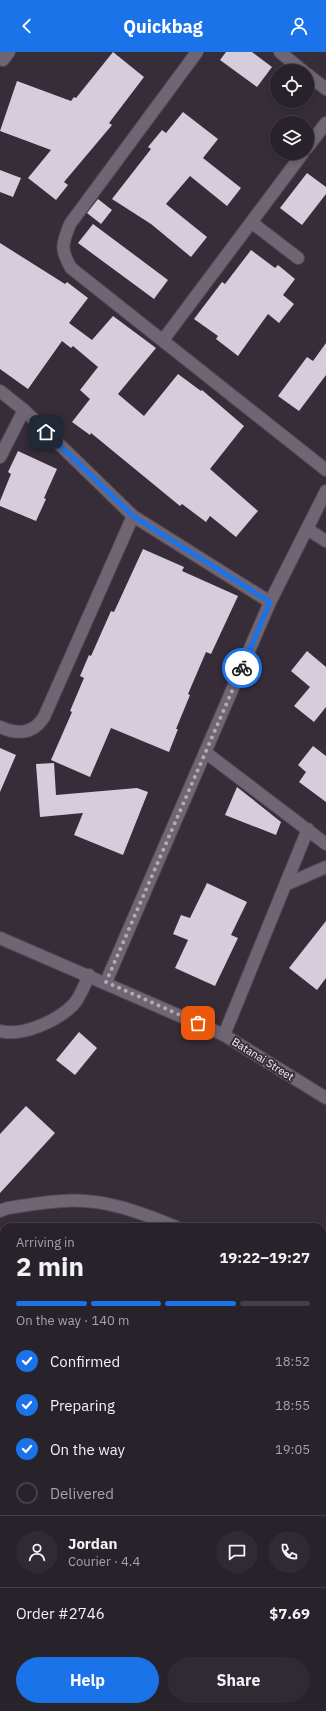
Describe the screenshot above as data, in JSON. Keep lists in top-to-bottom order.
{
  "streets": {
    "street": ["Batanai Street"]
  },
  "page": {
    "header": "Quickbag",
    "heading": ["2 min", "Arriving in", "19:22–19:27"],
    "panel": [
      "Jordan",
      "Courier · 4.4",
      "Order #2746",
      "$7.69"
    ],
    "bar": "On the way · 140 m",
    "list": [
      ["Confirmed", "18:52"],
      ["Preparing", "18:55"],
      ["On the way", "19:05"],
      "Delivered"
    ],
    "buttons": ["Help", "Share"]
  }
}
